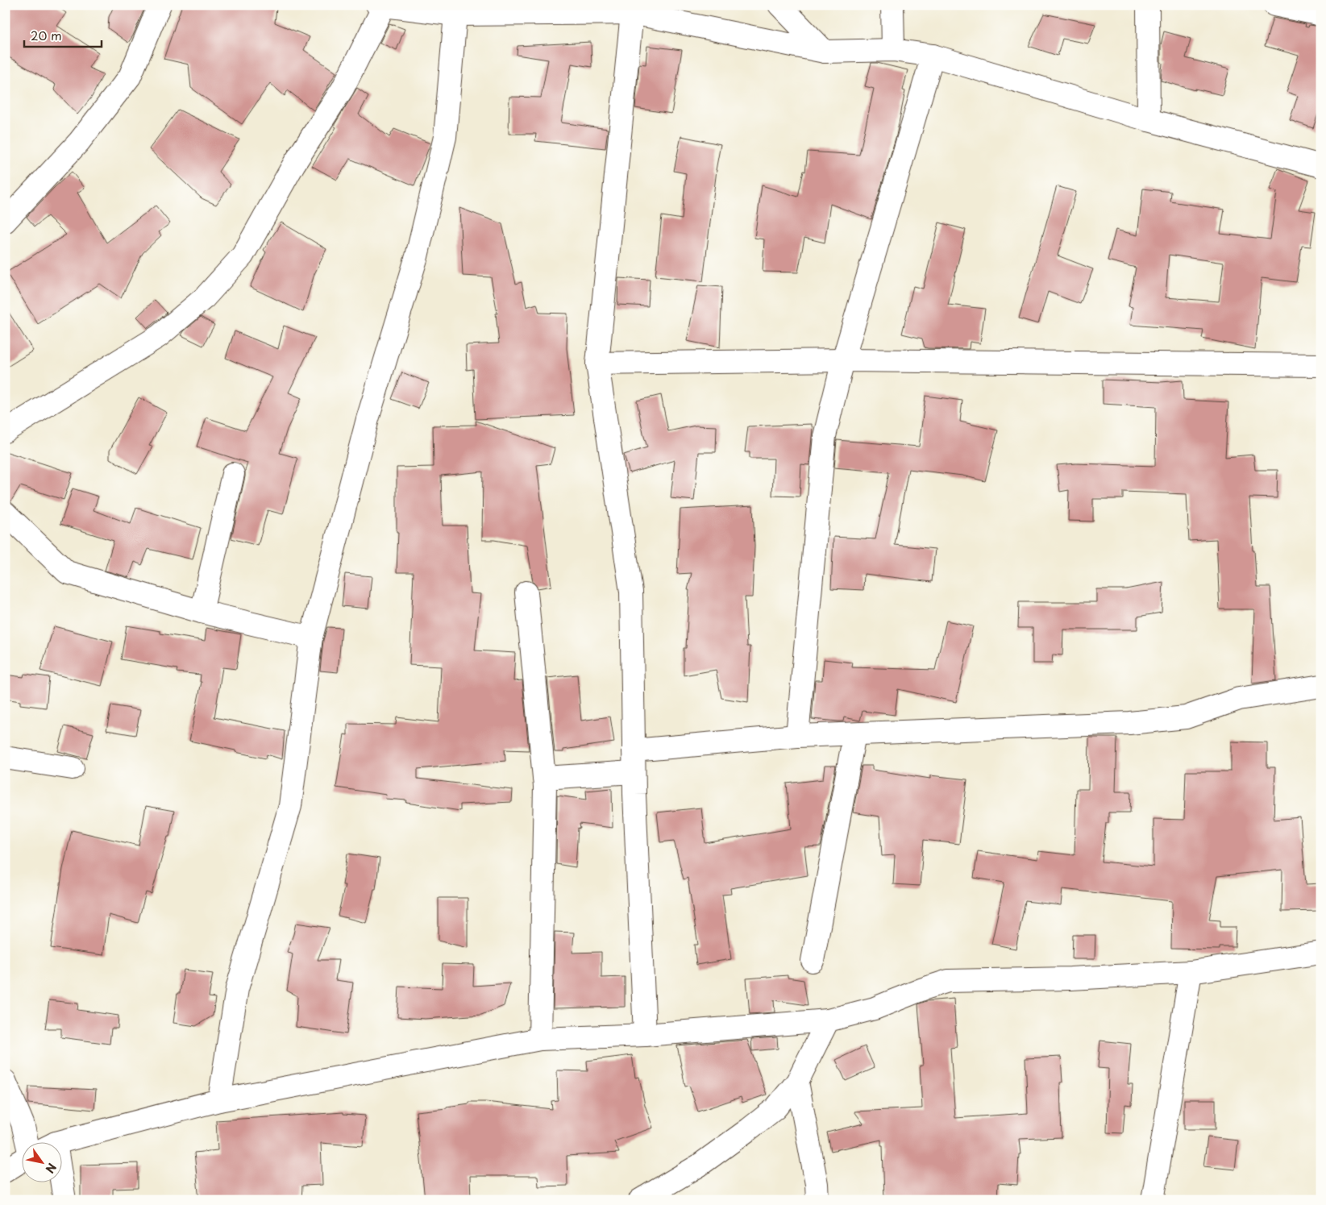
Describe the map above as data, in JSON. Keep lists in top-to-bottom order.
{
  "scale_bar": "20 m",
  "north": "bottom right"
}
